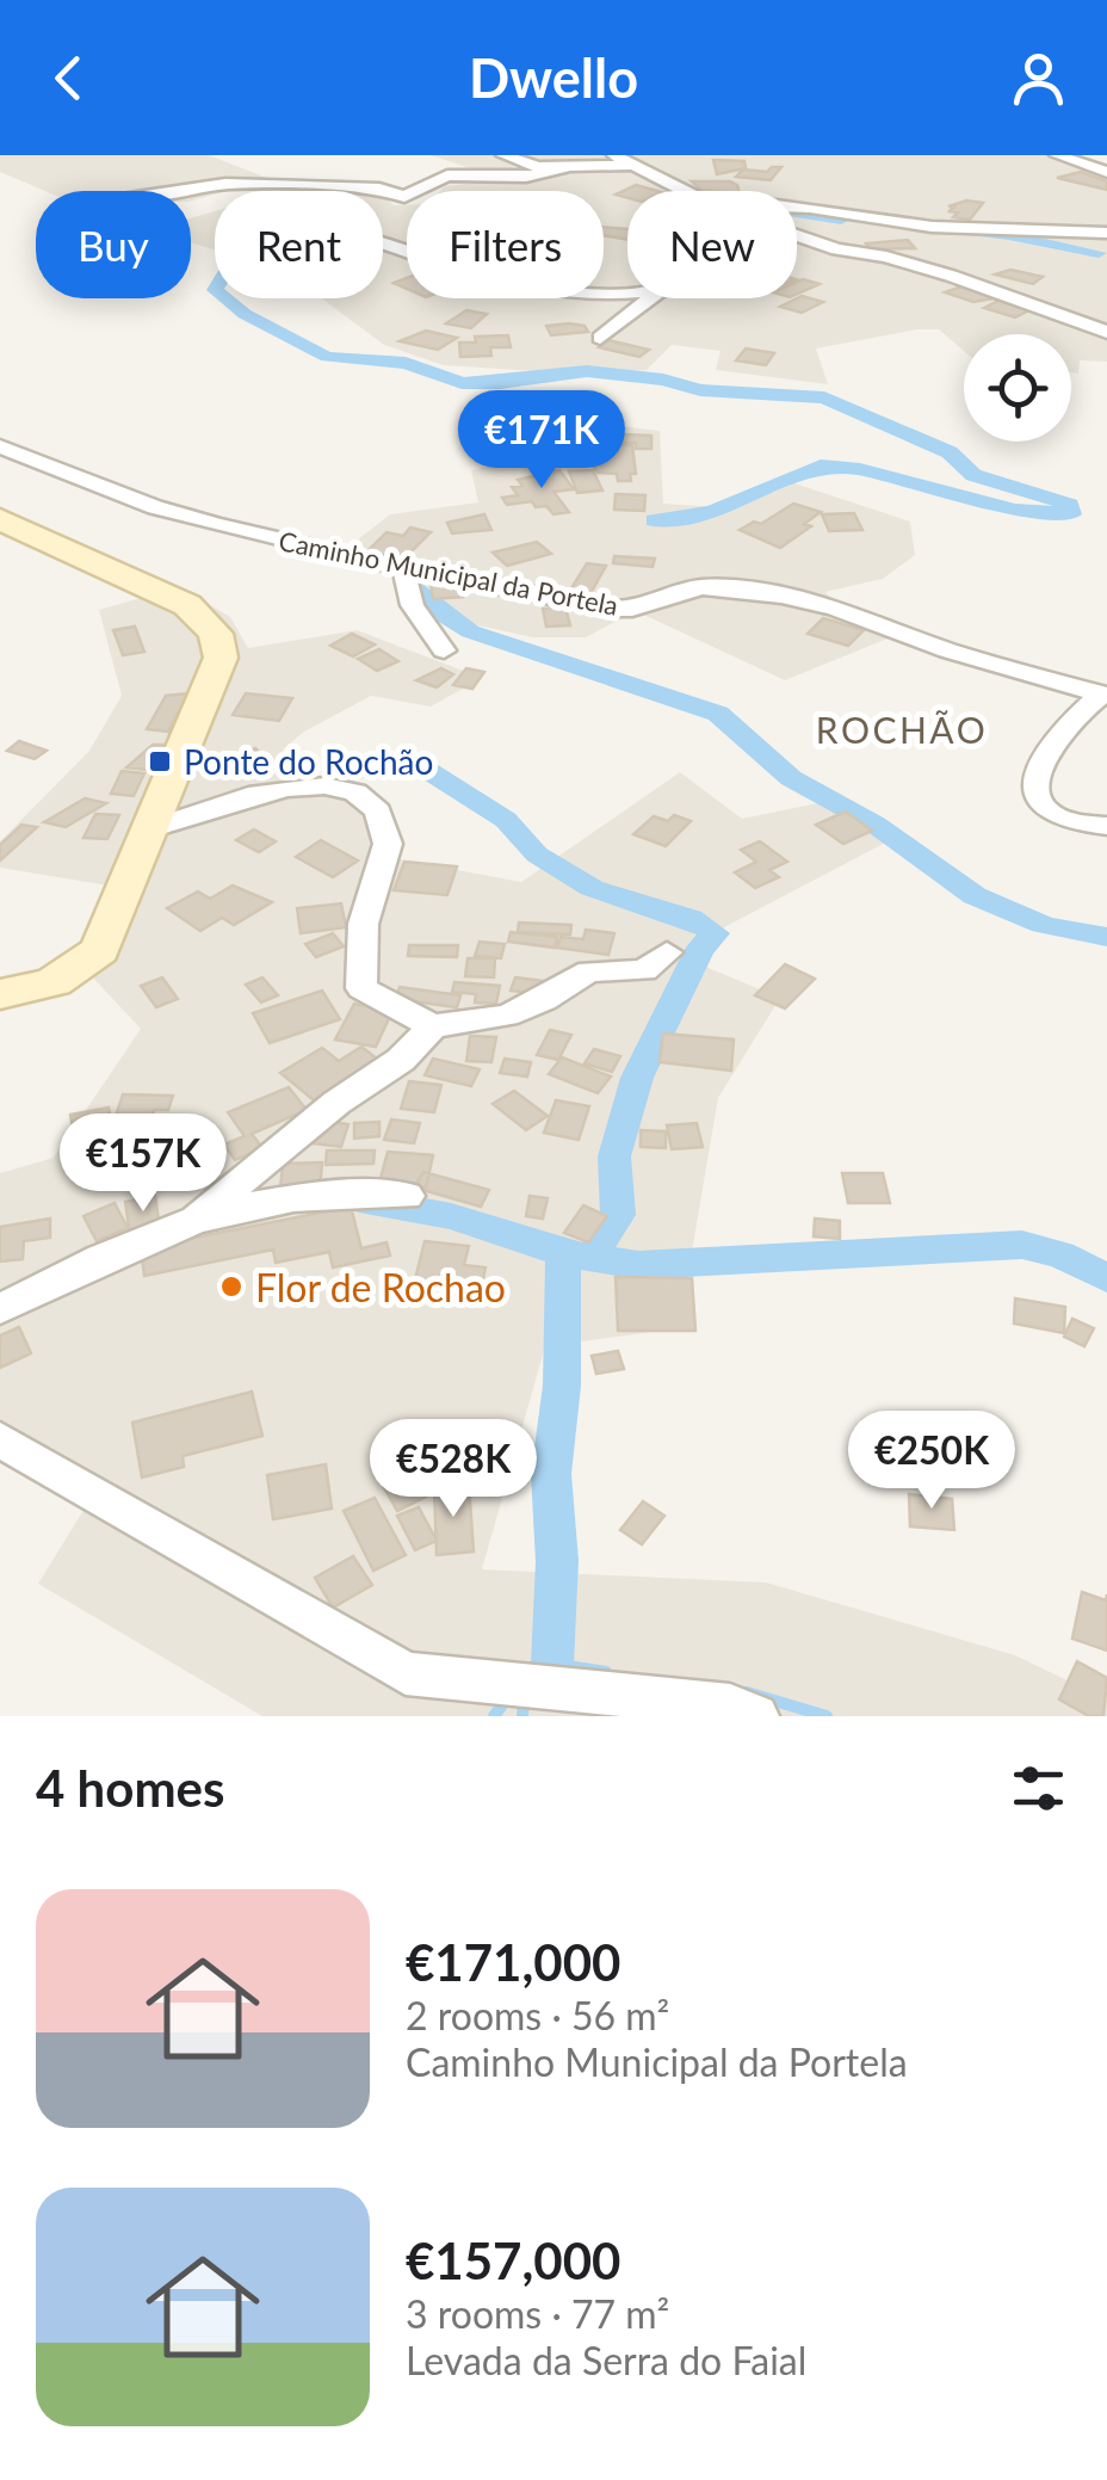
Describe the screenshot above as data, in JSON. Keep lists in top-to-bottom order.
{
  "streets": {
    "street": ["Caminho Municipal da Portela"]
  },
  "districts": ["ROCHÃO"],
  "places": {
    "transit": ["Ponte do Rochão"],
    "other": ["Flor de Rochao"]
  },
  "page": {
    "header": "Dwello",
    "chip": [
      "Buy",
      "Rent",
      "Filters",
      "New"
    ],
    "price": [
      "€171K",
      "€157K",
      "€250K",
      "€528K"
    ],
    "heading": "4 homes",
    "list": [
      {
        "name": "€171,000",
        "note": "2 rooms · 56 m² · Caminho Municipal da Portela"
      },
      {
        "name": "€157,000",
        "note": "3 rooms · 77 m² · Levada da Serra do Faial"
      }
    ]
  }
}
